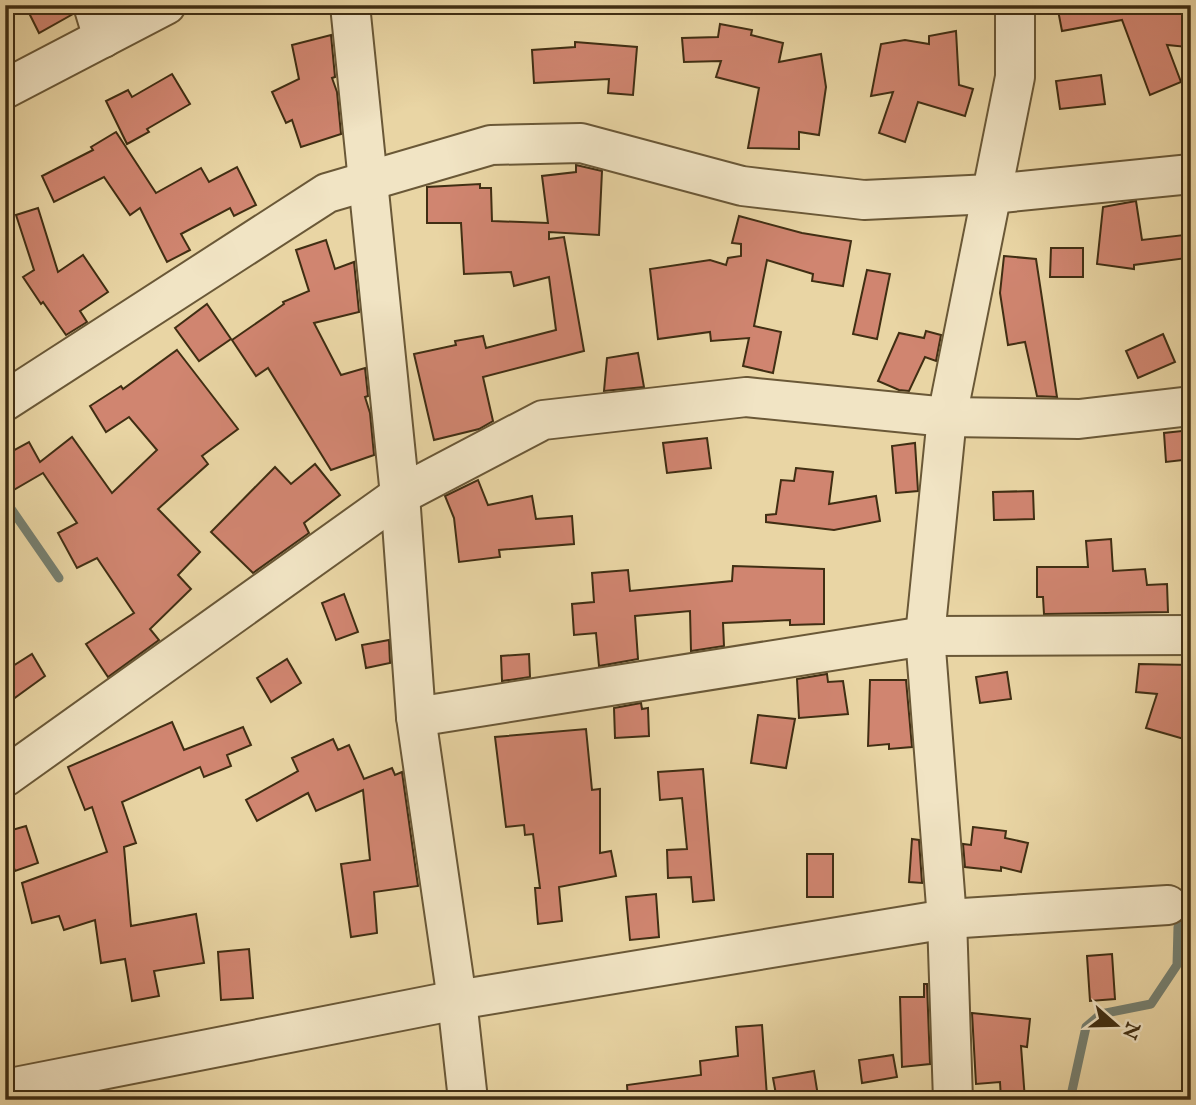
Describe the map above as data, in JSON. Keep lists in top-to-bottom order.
{
  "north": "right"
}
